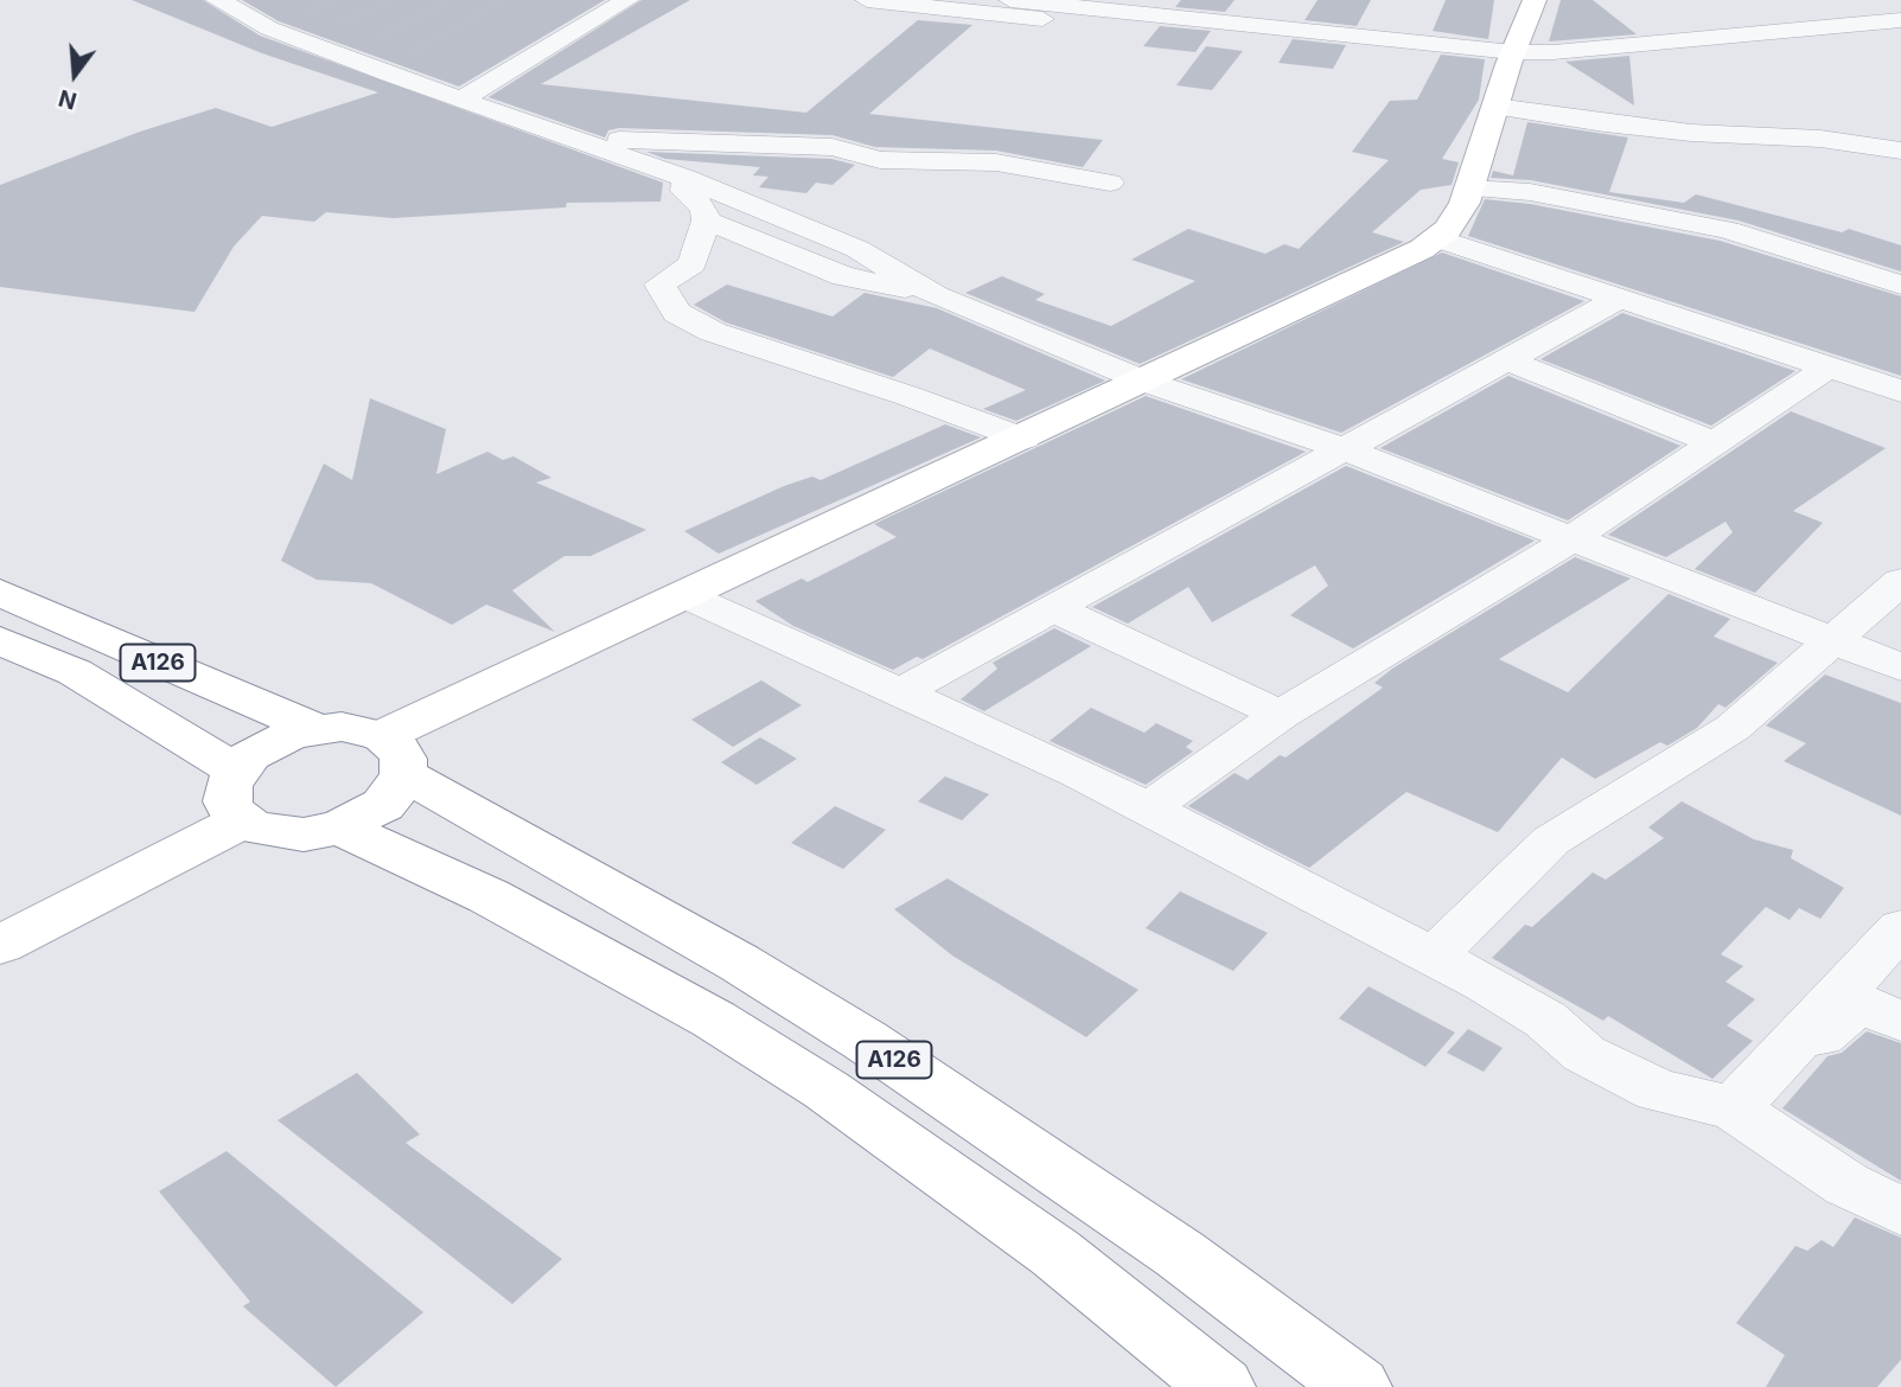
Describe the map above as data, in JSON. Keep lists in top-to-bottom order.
{
  "streets": {
    "main road": ["A126"]
  },
  "north": "bottom"
}
